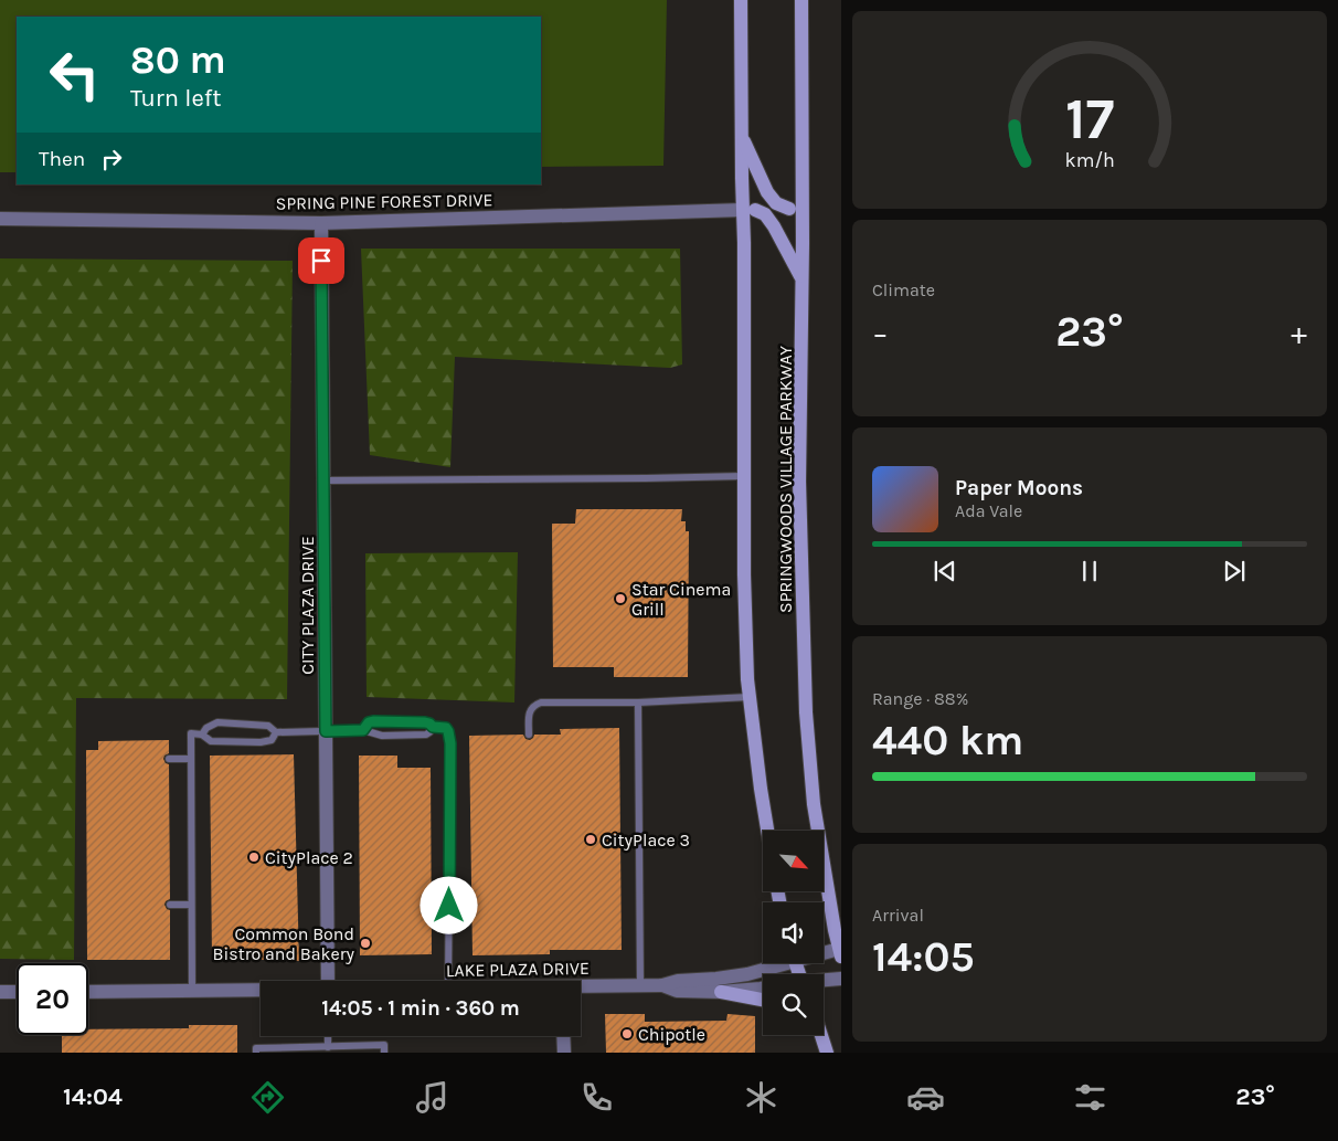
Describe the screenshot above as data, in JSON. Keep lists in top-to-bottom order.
{
  "streets": {
    "main road": ["SPRINGWOODS VILLAGE PARKWAY"],
    "street": ["SPRING PINE FOREST DRIVE", "CITY PLAZA DRIVE", "LAKE PLAZA DRIVE"]
  },
  "crossings": [
    ["SPRING PINE FOREST DRIVE", "SPRINGWOODS VILLAGE PARKWAY"],
    ["SPRING PINE FOREST DRIVE", "CITY PLAZA DRIVE"],
    ["SPRINGWOODS VILLAGE PARKWAY", "LAKE PLAZA DRIVE"]
  ],
  "places": [
    "Star Cinema Grill",
    "CityPlace 3",
    "CityPlace 2",
    "Common Bond Bistro and Bakery",
    "Chipotle"
  ],
  "north": "bottom right",
  "page": {
    "turn": ["80 m", "Turn left"],
    "then": "Then",
    "tile": [
      "Climate",
      ["Range · 88%", "440 km"],
      ["Arrival", "14:05"]
    ],
    "heat": ["−", "23°", "+"],
    "song": ["Paper Moons", "Ada Vale"],
    "limit": "20",
    "trip": "14:05 · 1 min · 360 m",
    "tabs": ["14:04", "23°"],
    "gauge": ["17", "km/h"]
  }
}
